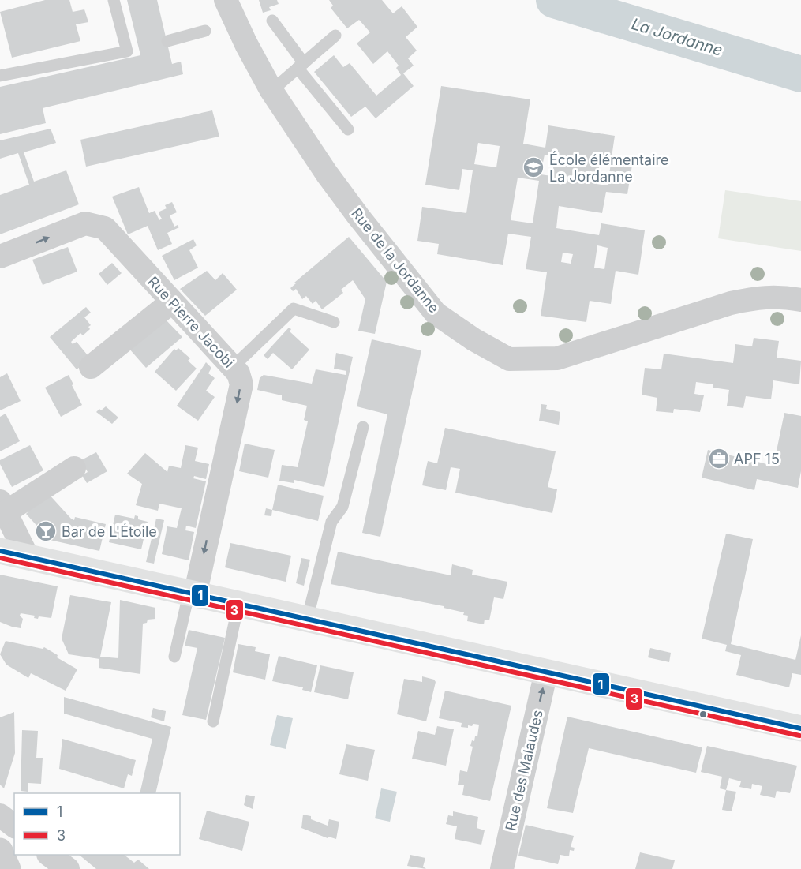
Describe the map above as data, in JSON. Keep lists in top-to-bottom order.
{
  "streets": {
    "street": ["Rue de la Jordanne", "Rue Pierre Jacobi", "Rue des Malaudes"]
  },
  "one_way": ["Rue des Malaudes"],
  "water": ["La Jordanne"],
  "places": {
    "school or university": ["École élémentaire La Jordanne"],
    "office": ["APF 15"],
    "bar": ["Bar de L'Étoile"]
  },
  "lines": ["transit line 1", "transit line 3"],
  "legend": ["1", "3"]
}
